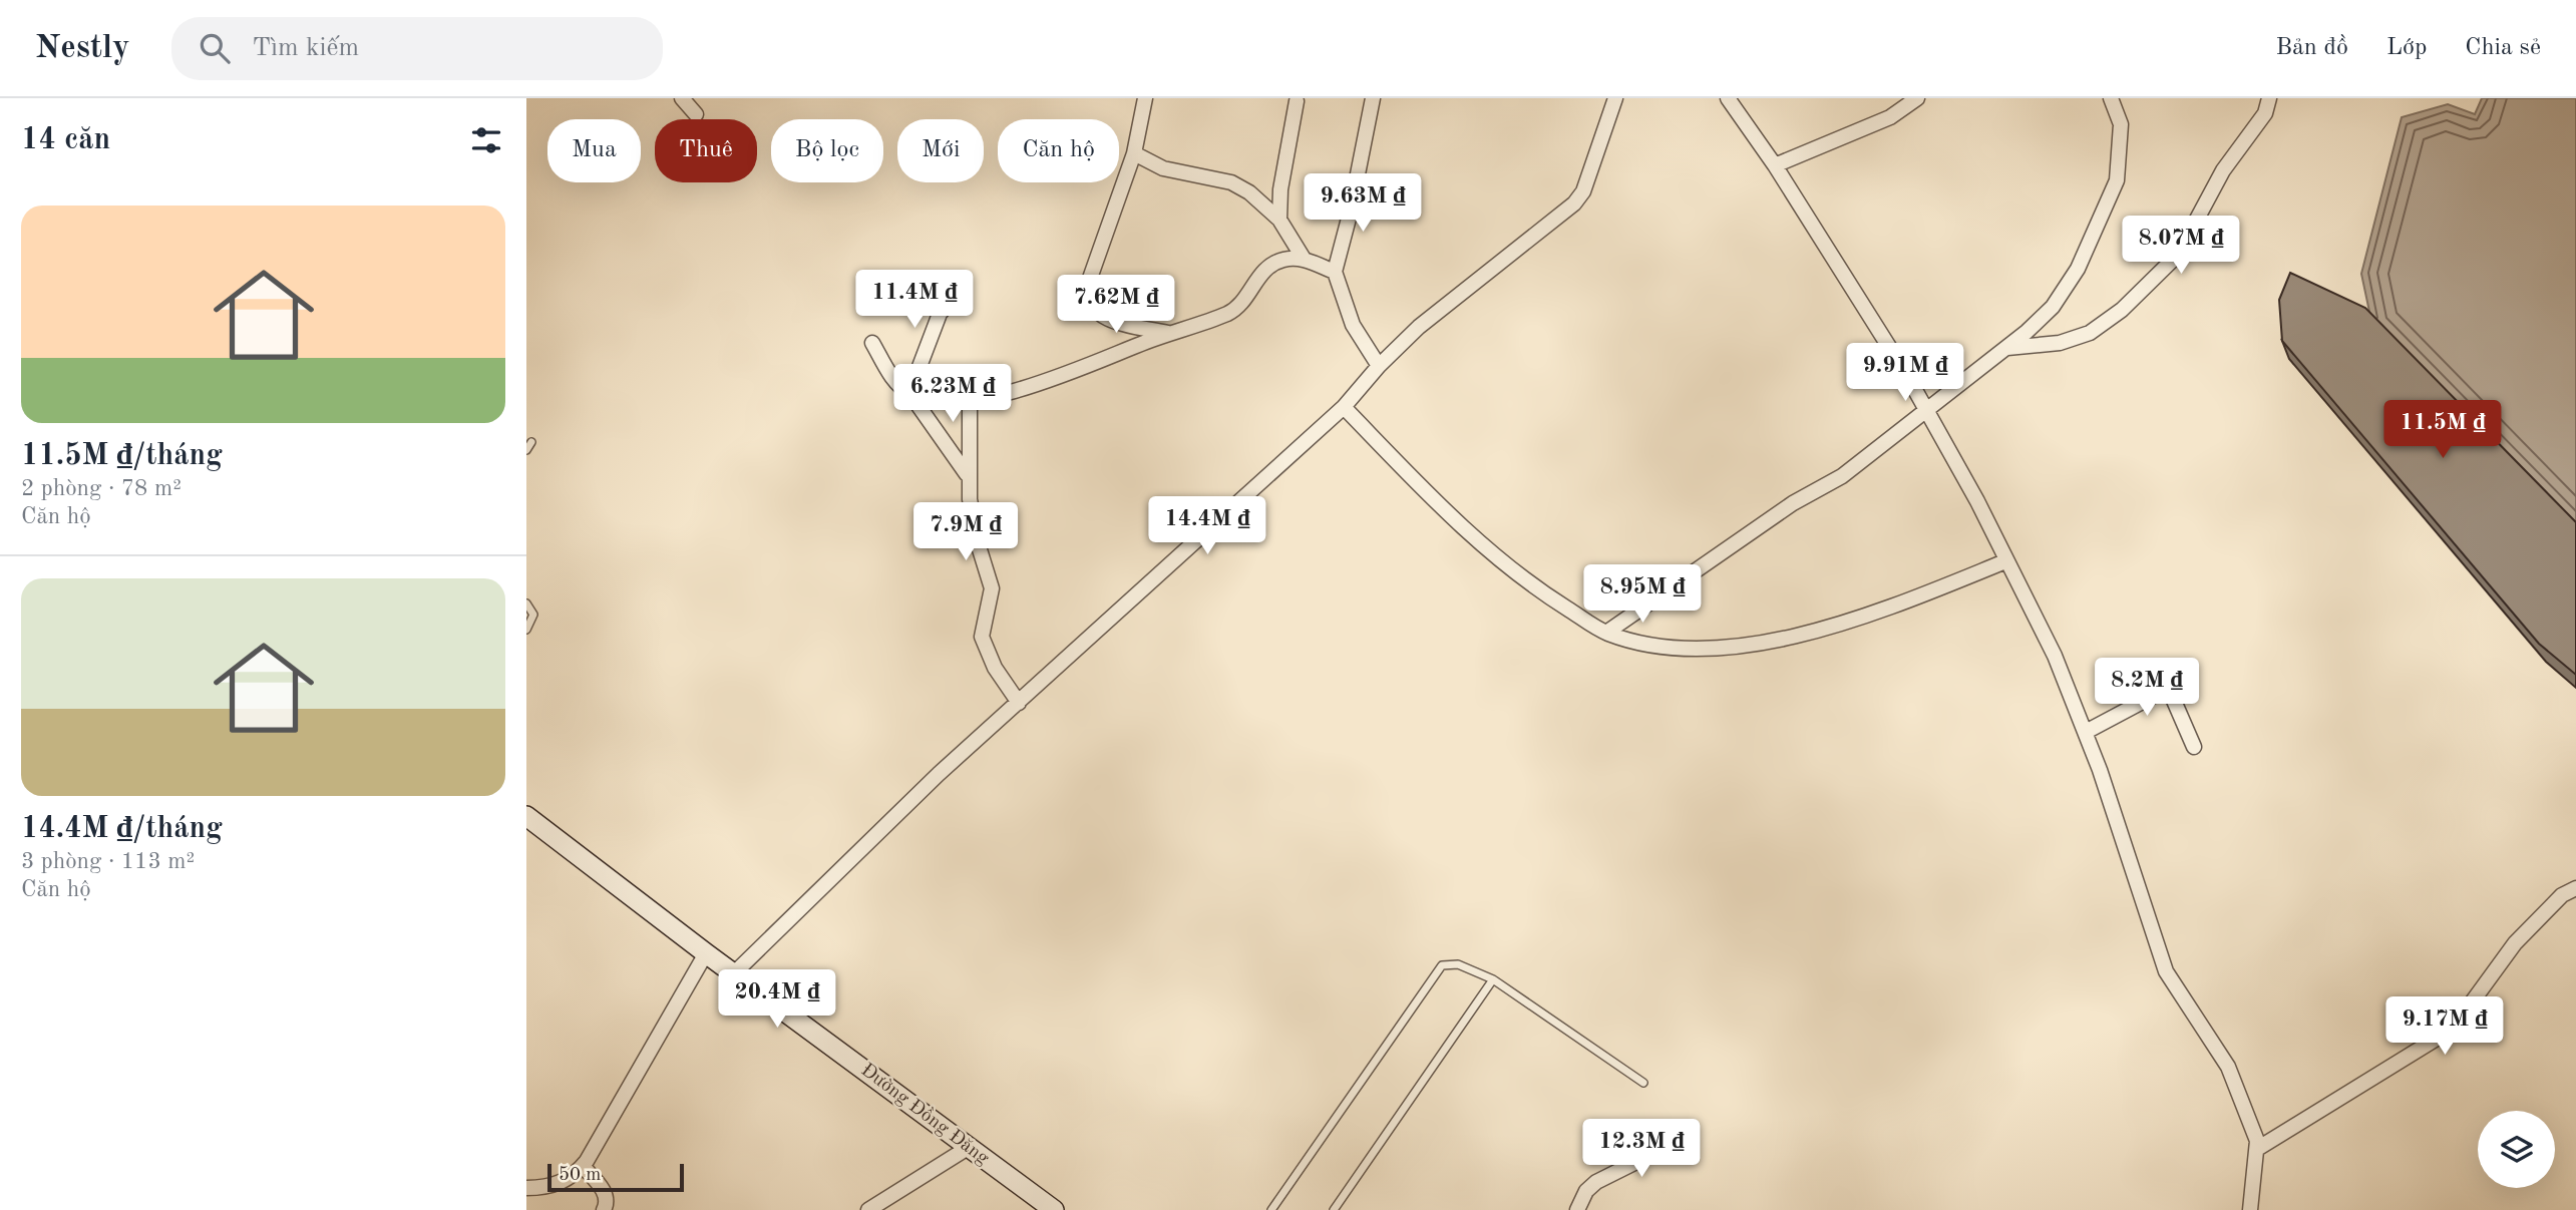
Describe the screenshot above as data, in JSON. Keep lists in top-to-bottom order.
{
  "streets": {
    "main road": ["Đường Đồng Đăng"]
  },
  "scale_bar": "50 m",
  "page": {
    "header": "Nestly",
    "search": "Tìm kiếm",
    "nav": ["Bản đồ", "Lớp", "Chia sẻ"],
    "heading": "14 căn",
    "chip": [
      "Mua",
      "Thuê",
      "Bộ lọc",
      "Mới",
      "Căn hộ"
    ],
    "price": [
      "9.63M ₫",
      "8.07M ₫",
      "11.4M ₫",
      "7.62M ₫",
      "9.91M ₫",
      "6.23M ₫",
      "11.5M ₫",
      "14.4M ₫",
      "7.9M ₫",
      "8.95M ₫",
      "8.2M ₫",
      "20.4M ₫",
      "9.17M ₫",
      "12.3M ₫"
    ],
    "list": [
      {
        "name": "11.5M ₫/tháng",
        "note": "2 phòng · 78 m² · Căn hộ"
      },
      {
        "name": "14.4M ₫/tháng",
        "note": "3 phòng · 113 m² · Căn hộ"
      }
    ],
    "scale": "50 m"
  }
}
